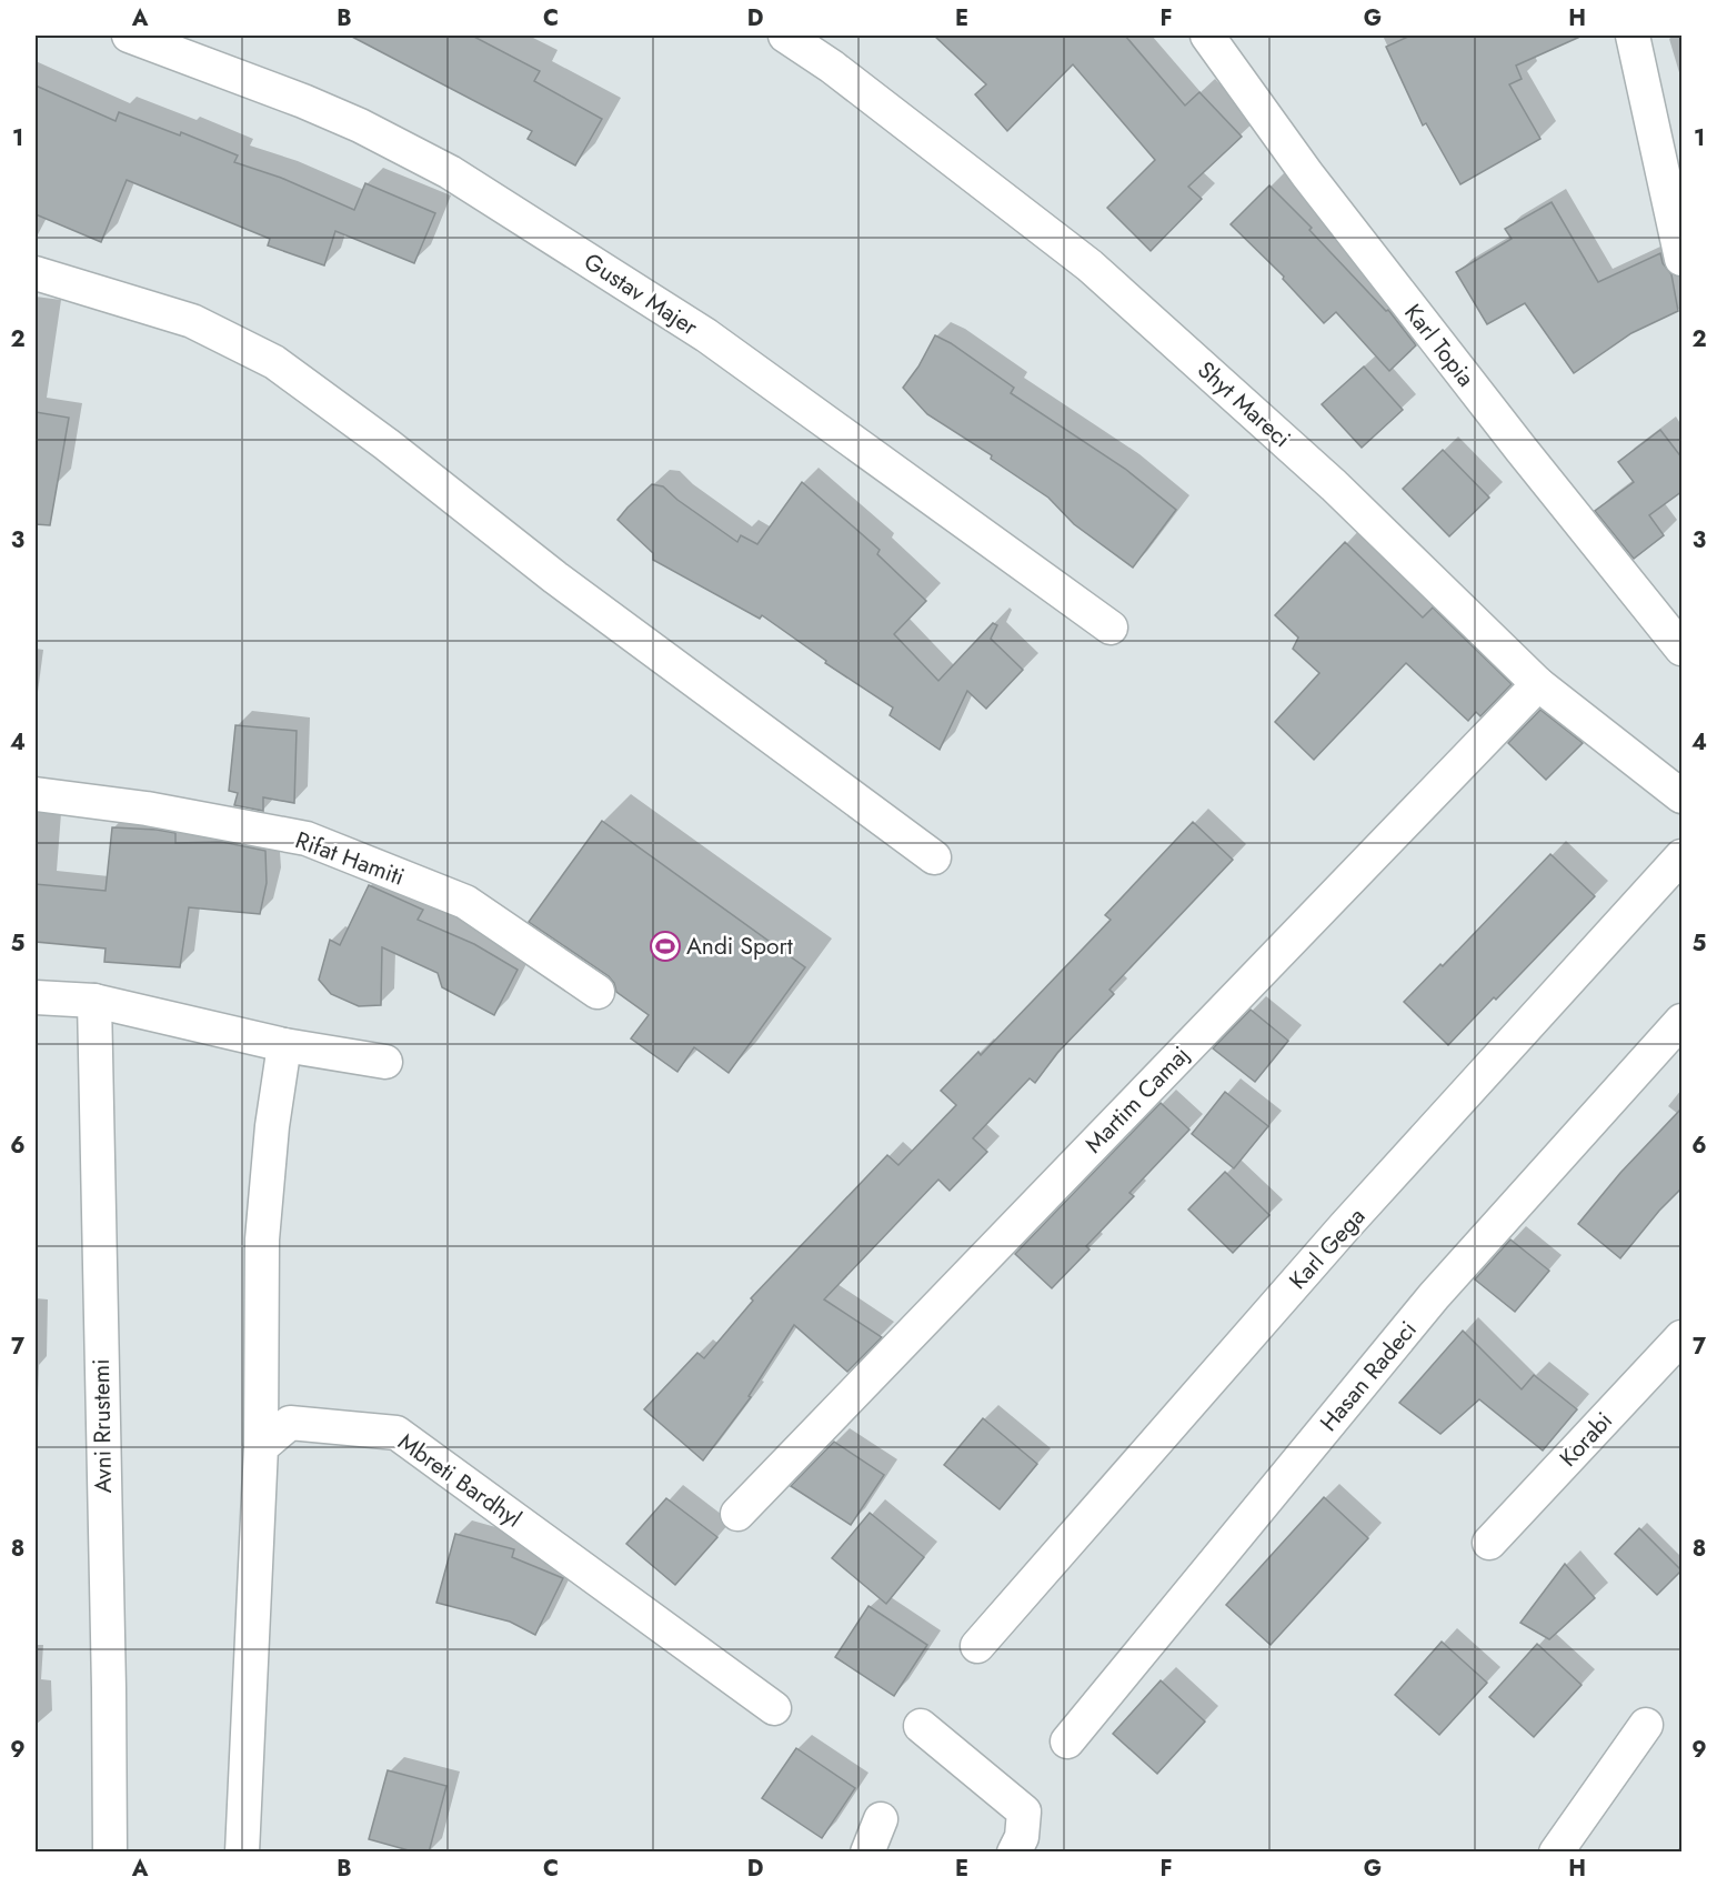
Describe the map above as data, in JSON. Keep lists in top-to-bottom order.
{
  "streets": {
    "street": [
      "Gustav Majer",
      "Karl Topia",
      "Shyt Mareci",
      "Rifat Hamiti",
      "Martim Camaj",
      "Karl Gega",
      "Hasan Radeci",
      "Avni Rrustemi",
      "Korabi",
      "Mbreti Bardhyl"
    ]
  },
  "crossings": [
    ["Shyt Mareci", "Martim Camaj"]
  ],
  "places": {
    "sports": ["Andi Sport"]
  },
  "grid": {
    "columns": [
      "A",
      "B",
      "C",
      "D",
      "E",
      "F",
      "G",
      "H"
    ],
    "rows": [
      "1",
      "2",
      "3",
      "4",
      "5",
      "6",
      "7",
      "8",
      "9"
    ]
  }
}
